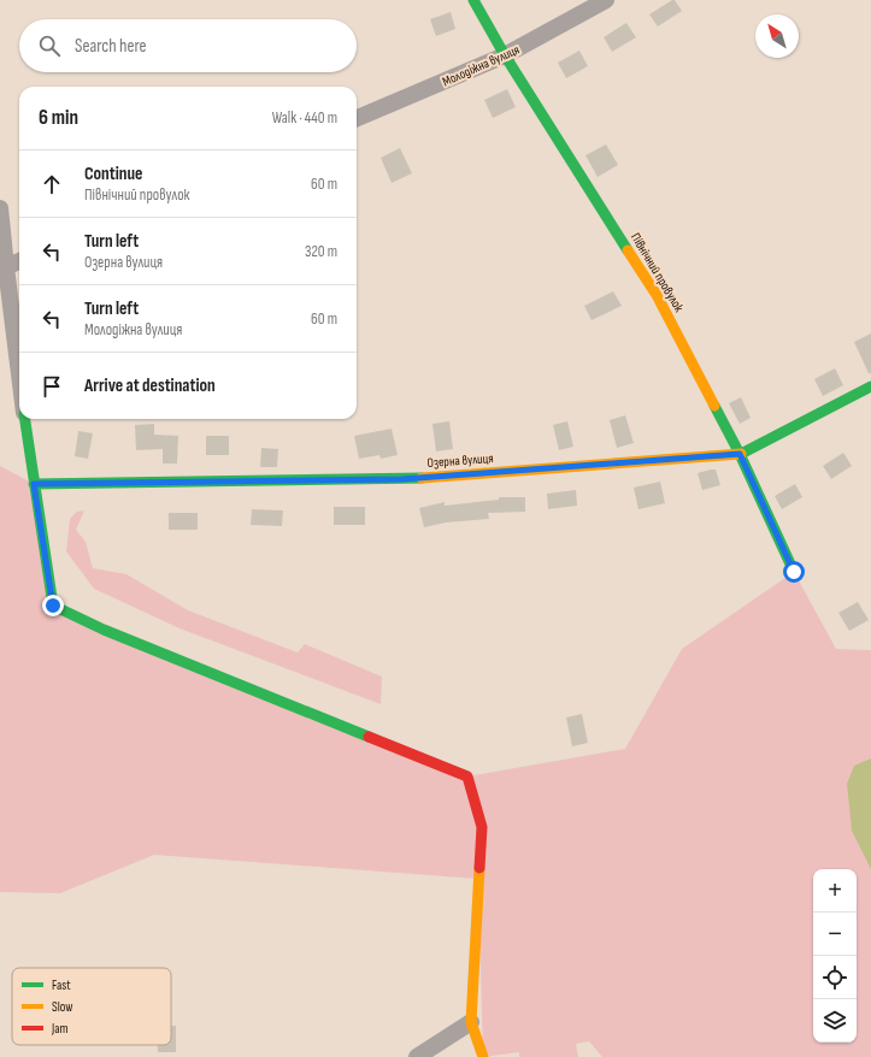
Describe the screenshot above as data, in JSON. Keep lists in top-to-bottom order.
{
  "streets": {
    "street": ["Молодіжна вулиця", "Північний провулок", "Озерна вулиця"]
  },
  "crossings": [
    ["Молодіжна вулиця", "Північний провулок"],
    ["Північний провулок", "Озерна вулиця"]
  ],
  "legend": ["Fast", "Slow", "Jam"],
  "north": "top left",
  "page": {
    "search": "Search here",
    "heading": ["6 min", "Walk · 440 m"],
    "list": [
      ["Continue", "Північний провулок", "60 m"],
      ["Turn left", "Озерна вулиця", "320 m"],
      ["Turn left", "Молодіжна вулиця", "60 m"],
      "Arrive at destination"
    ],
    "map_buttons": ["+", "−"]
  }
}
